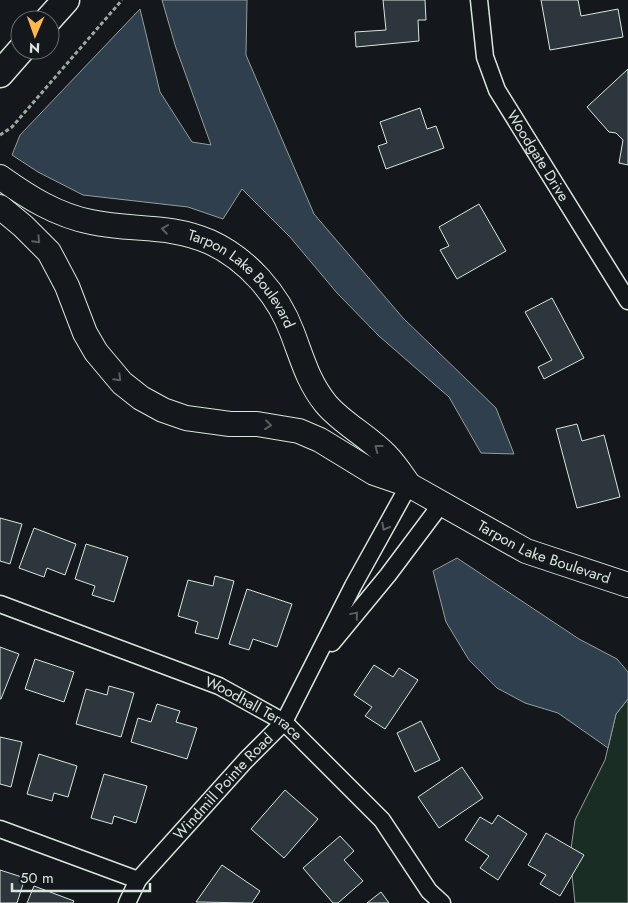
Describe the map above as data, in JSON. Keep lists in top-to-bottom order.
{
  "streets": {
    "street": [
      "Woodgate Drive",
      "Tarpon Lake Boulevard",
      "Woodhall Terrace",
      "Windmill Pointe Road"
    ]
  },
  "crossings": [
    ["Tarpon Lake Boulevard", "Windmill Pointe Road"],
    ["Woodhall Terrace", "Windmill Pointe Road"]
  ],
  "scale_bar": "50 m",
  "north": "bottom"
}
